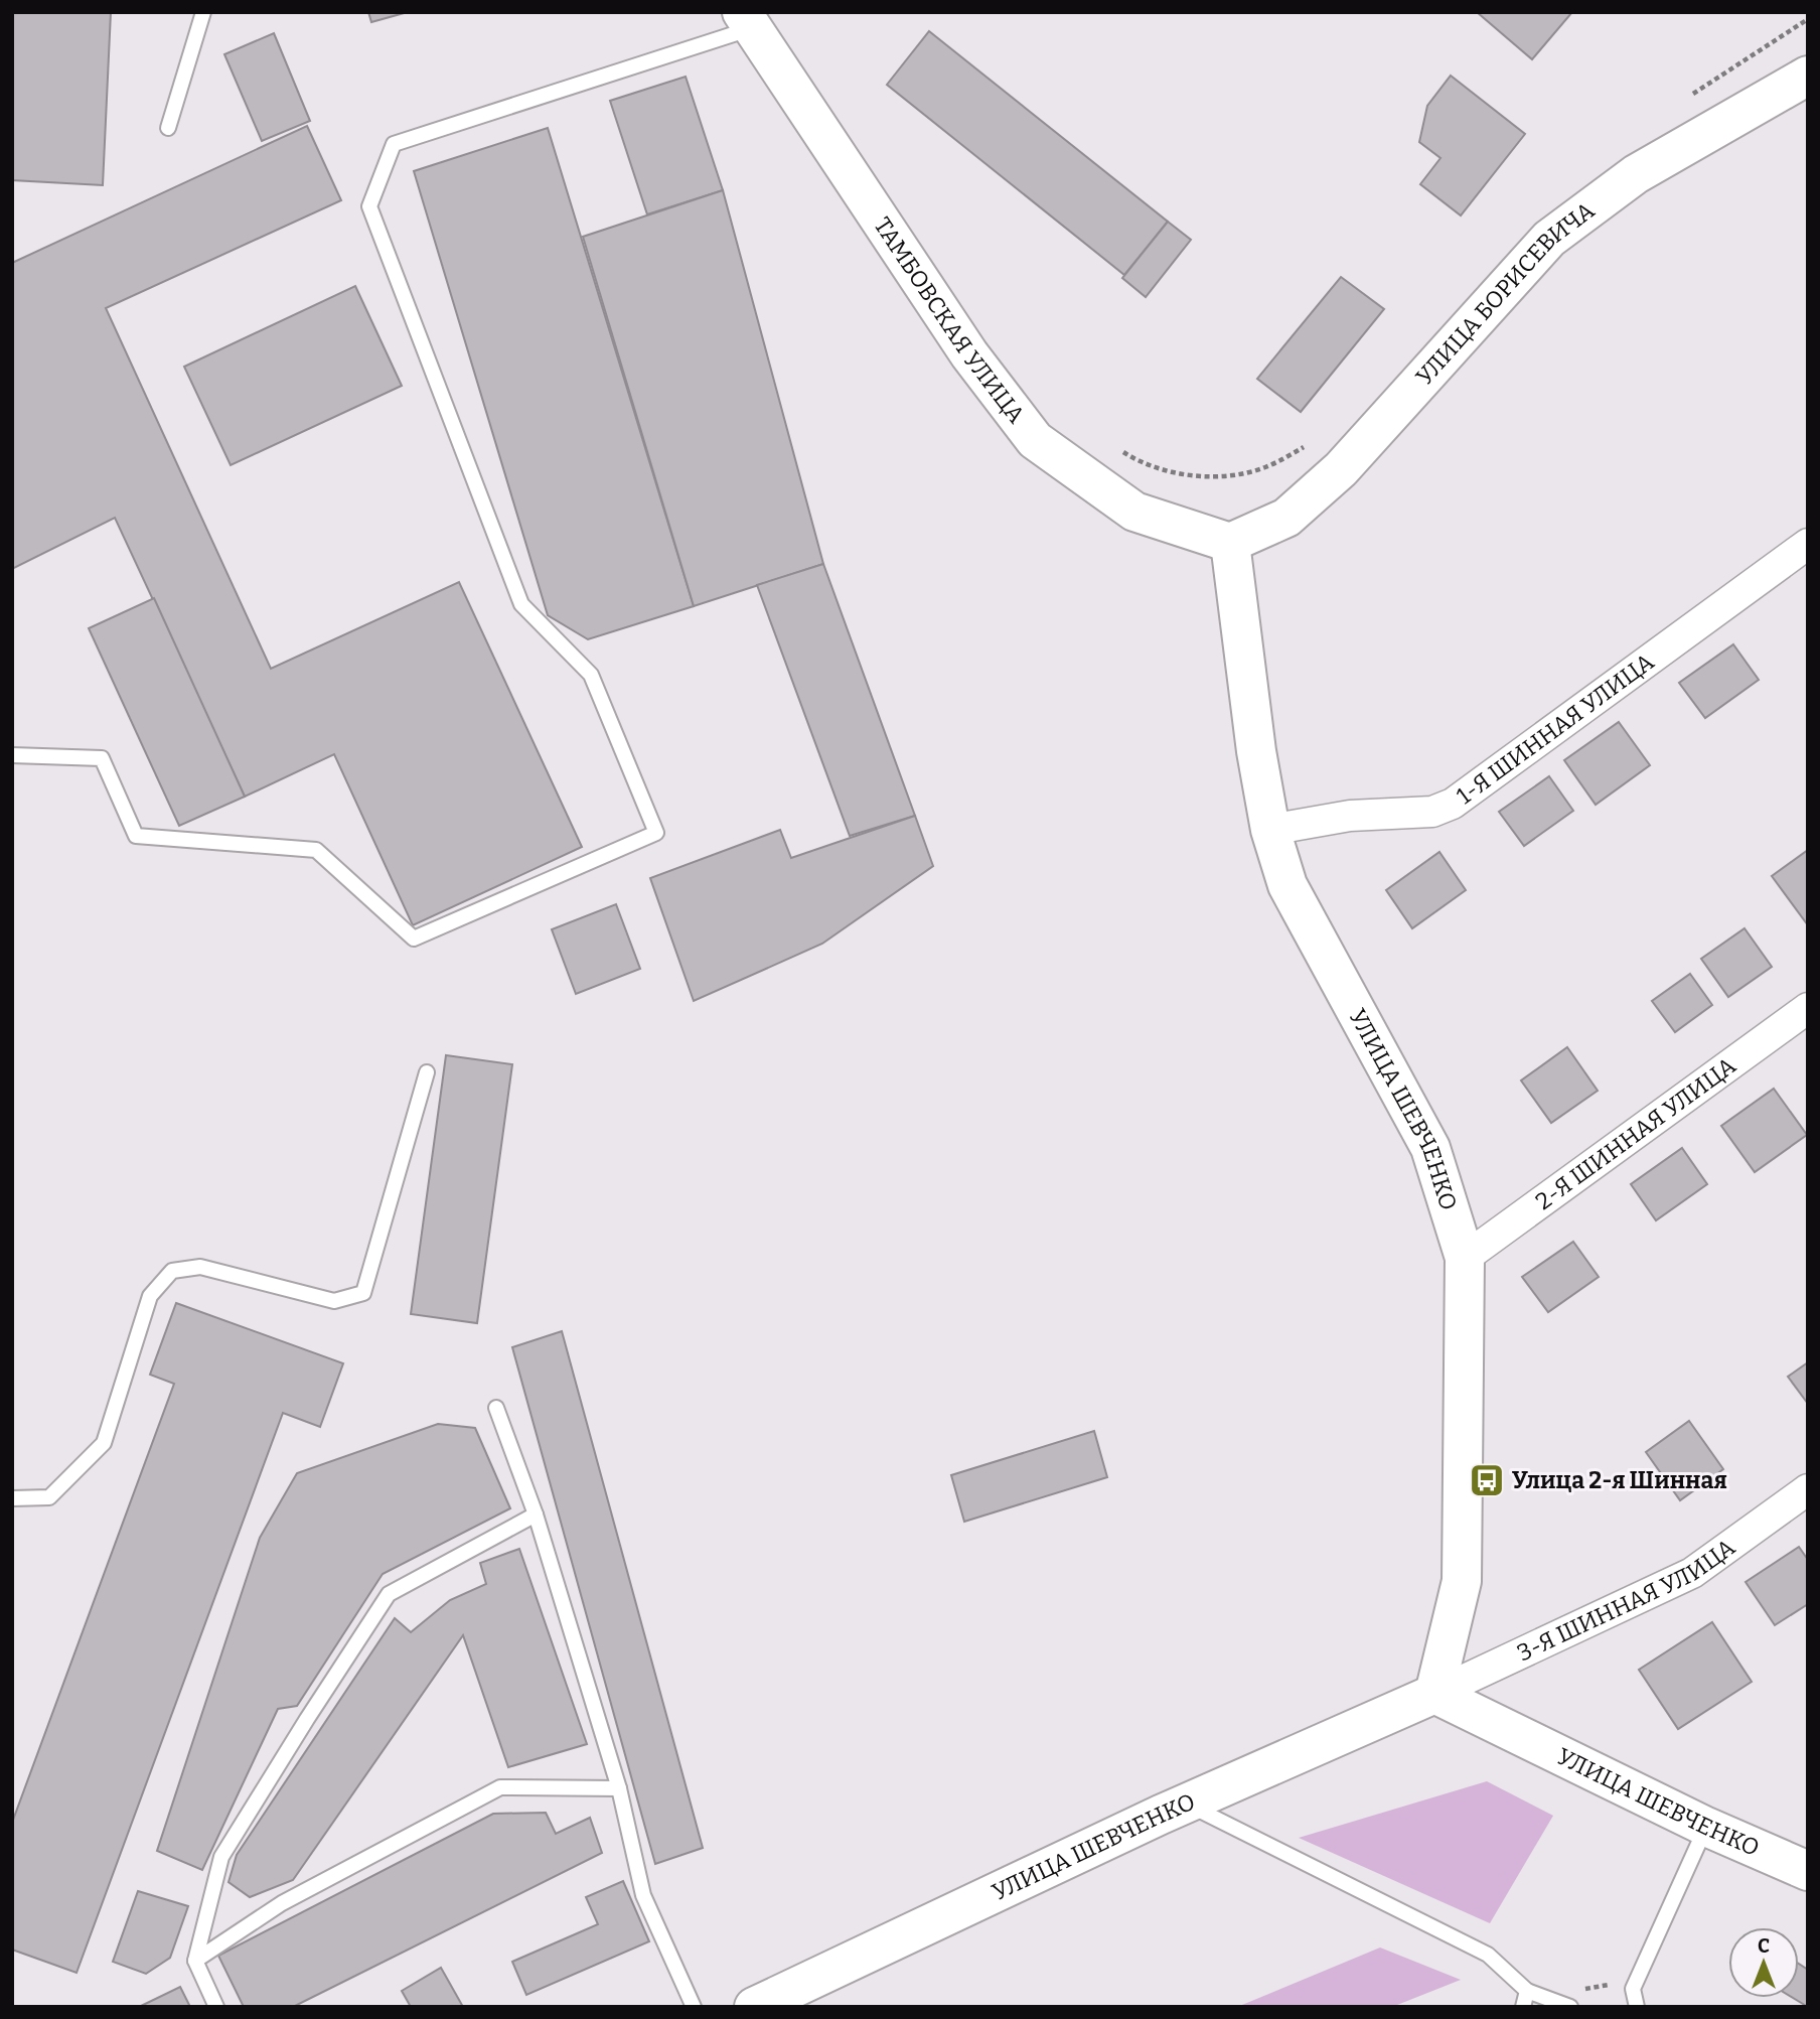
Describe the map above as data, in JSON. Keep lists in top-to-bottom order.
{
  "streets": {
    "street": [
      "УЛИЦА БОРИСЕВИЧА",
      "ТАМБОВСКАЯ УЛИЦА",
      "1-Я ШИННАЯ УЛИЦА",
      "УЛИЦА ШЕВЧЕНКО",
      "2-Я ШИННАЯ УЛИЦА",
      "3-Я ШИННАЯ УЛИЦА"
    ]
  },
  "crossings": [
    ["УЛИЦА БОРИСЕВИЧА", "ТАМБОВСКАЯ УЛИЦА"],
    ["УЛИЦА БОРИСЕВИЧА", "УЛИЦА ШЕВЧЕНКО"],
    ["ТАМБОВСКАЯ УЛИЦА", "УЛИЦА ШЕВЧЕНКО"],
    ["1-Я ШИННАЯ УЛИЦА", "УЛИЦА ШЕВЧЕНКО"],
    ["УЛИЦА ШЕВЧЕНКО", "2-Я ШИННАЯ УЛИЦА"],
    ["УЛИЦА ШЕВЧЕНКО", "3-Я ШИННАЯ УЛИЦА"]
  ],
  "places": {
    "bus stop": ["Улица 2-я Шинная"]
  },
  "north": "top"
}
